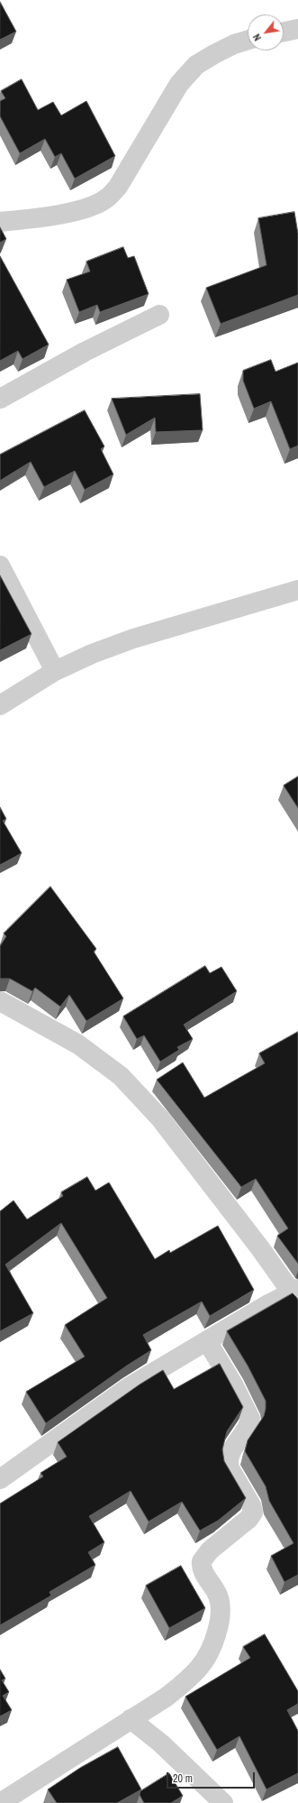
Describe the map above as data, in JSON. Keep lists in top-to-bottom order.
{
  "scale_bar": "20 m",
  "north": "bottom left"
}
